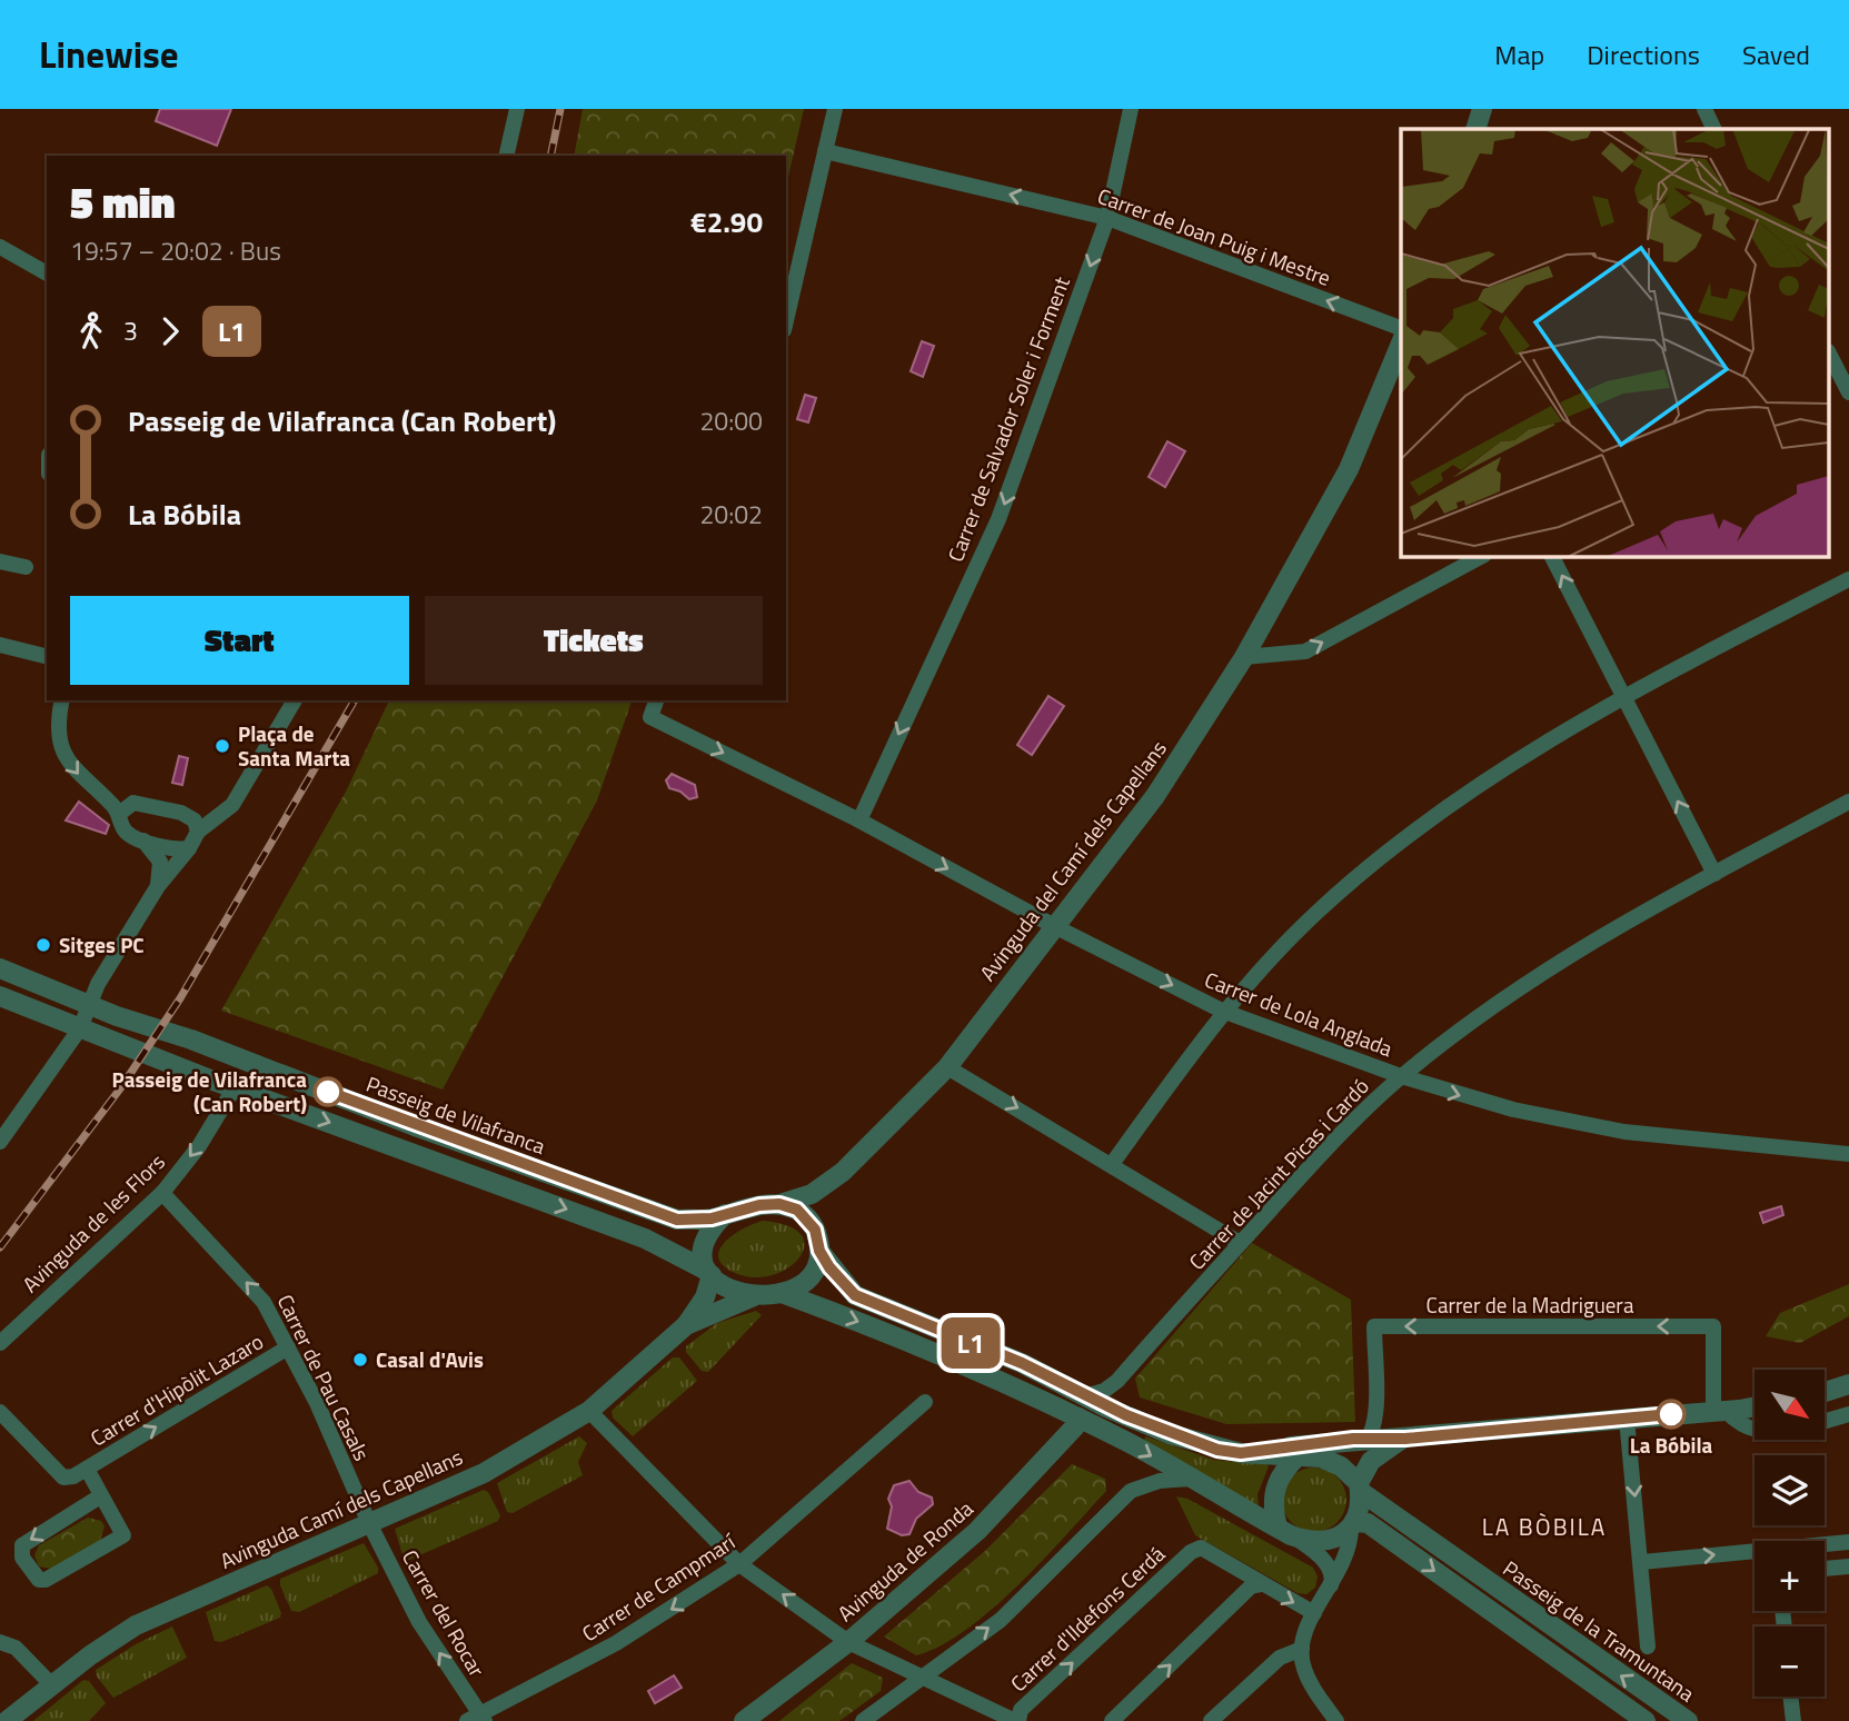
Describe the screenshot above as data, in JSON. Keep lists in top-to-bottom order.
{
  "streets": {
    "street": [
      "Carrer de Joan Puig i Mestre",
      "Carrer de Salvador Soler i Forment",
      "Avinguda del Camí dels Capellans",
      "Carrer de Lola Anglada",
      "Passeig de Vilafranca",
      "Carrer de Jacint Picas i Cardó",
      "Avinguda de les Flors",
      "Carrer de la Madriguera",
      "Carrer de Pau Casals",
      "Carrer d'Hipòlit Lazaro",
      "Avinguda Camí dels Capellans",
      "Avinguda de Ronda",
      "Carrer de Campmarí",
      "Carrer del Rocar",
      "Carrer d'Ildefons Cerdá",
      "Passeig de la Tramuntana"
    ]
  },
  "crossings": [
    ["Carrer de Joan Puig i Mestre", "Carrer de Salvador Soler i Forment"],
    ["Carrer de Salvador Soler i Forment", "Carrer de Lola Anglada"],
    ["Avinguda del Camí dels Capellans", "Carrer de Lola Anglada"],
    ["Avinguda del Camí dels Capellans", "Passeig de Vilafranca"],
    ["Avinguda del Camí dels Capellans", "Avinguda Camí dels Capellans"],
    ["Carrer de Lola Anglada", "Carrer de Jacint Picas i Cardó"],
    ["Passeig de Vilafranca", "Avinguda Camí dels Capellans"],
    ["Avinguda de les Flors", "Carrer de Pau Casals"],
    ["Carrer de Pau Casals", "Carrer d'Hipòlit Lazaro"],
    ["Carrer de Pau Casals", "Avinguda Camí dels Capellans"],
    ["Carrer de Pau Casals", "Carrer del Rocar"],
    ["Avinguda Camí dels Capellans", "Carrer del Rocar"],
    ["Carrer de Campmarí", "Carrer del Rocar"]
  ],
  "one_way": [
    "Carrer de Joan Puig i Mestre",
    "Carrer de Salvador Soler i Forment",
    "Carrer de Lola Anglada",
    "Avinguda de les Flors",
    "Carrer de Pau Casals",
    "Carrer d'Hipòlit Lazaro",
    "Carrer de Campmarí",
    "Carrer del Rocar"
  ],
  "districts": ["LA BÒBILA"],
  "places": [
    "Plaça de Santa Marta",
    "Sitges PC",
    "Passeig de Vilafranca (Can Robert)",
    "Casal d'Avis",
    "La Bóbila"
  ],
  "lines": ["bus line L1"],
  "north": "bottom right",
  "page": {
    "header": "Linewise",
    "nav": ["Map", "Directions", "Saved"],
    "on_map": "L1",
    "heading": ["5 min", "19:57 – 20:02 · Bus", "€2.90"],
    "legs": ["3", "L1"],
    "list": [
      {
        "name": "Passeig de Vilafranca (Can Robert)",
        "value": "20:00"
      },
      {
        "name": "La Bóbila",
        "value": "20:02"
      }
    ],
    "buttons": ["Start", "Tickets"],
    "map_buttons": ["+", "−"]
  }
}
